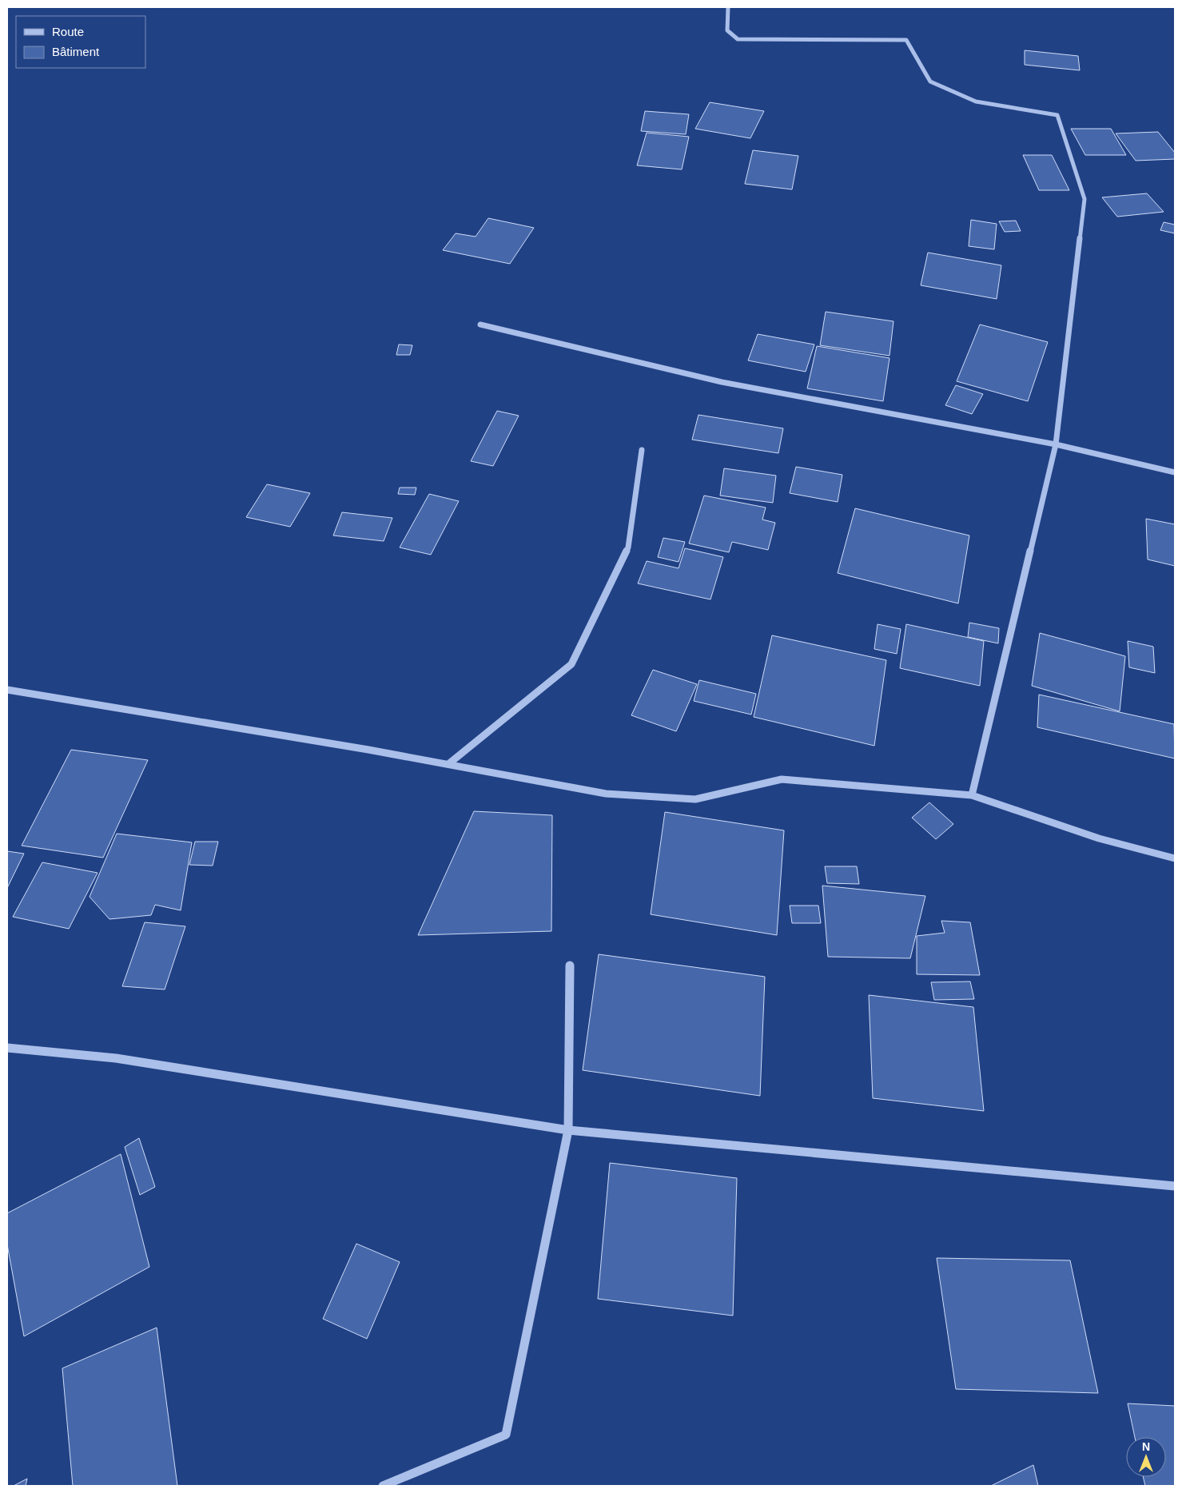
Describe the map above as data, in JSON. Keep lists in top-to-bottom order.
{
  "legend": ["Route", "Bâtiment"],
  "north": "top"
}
